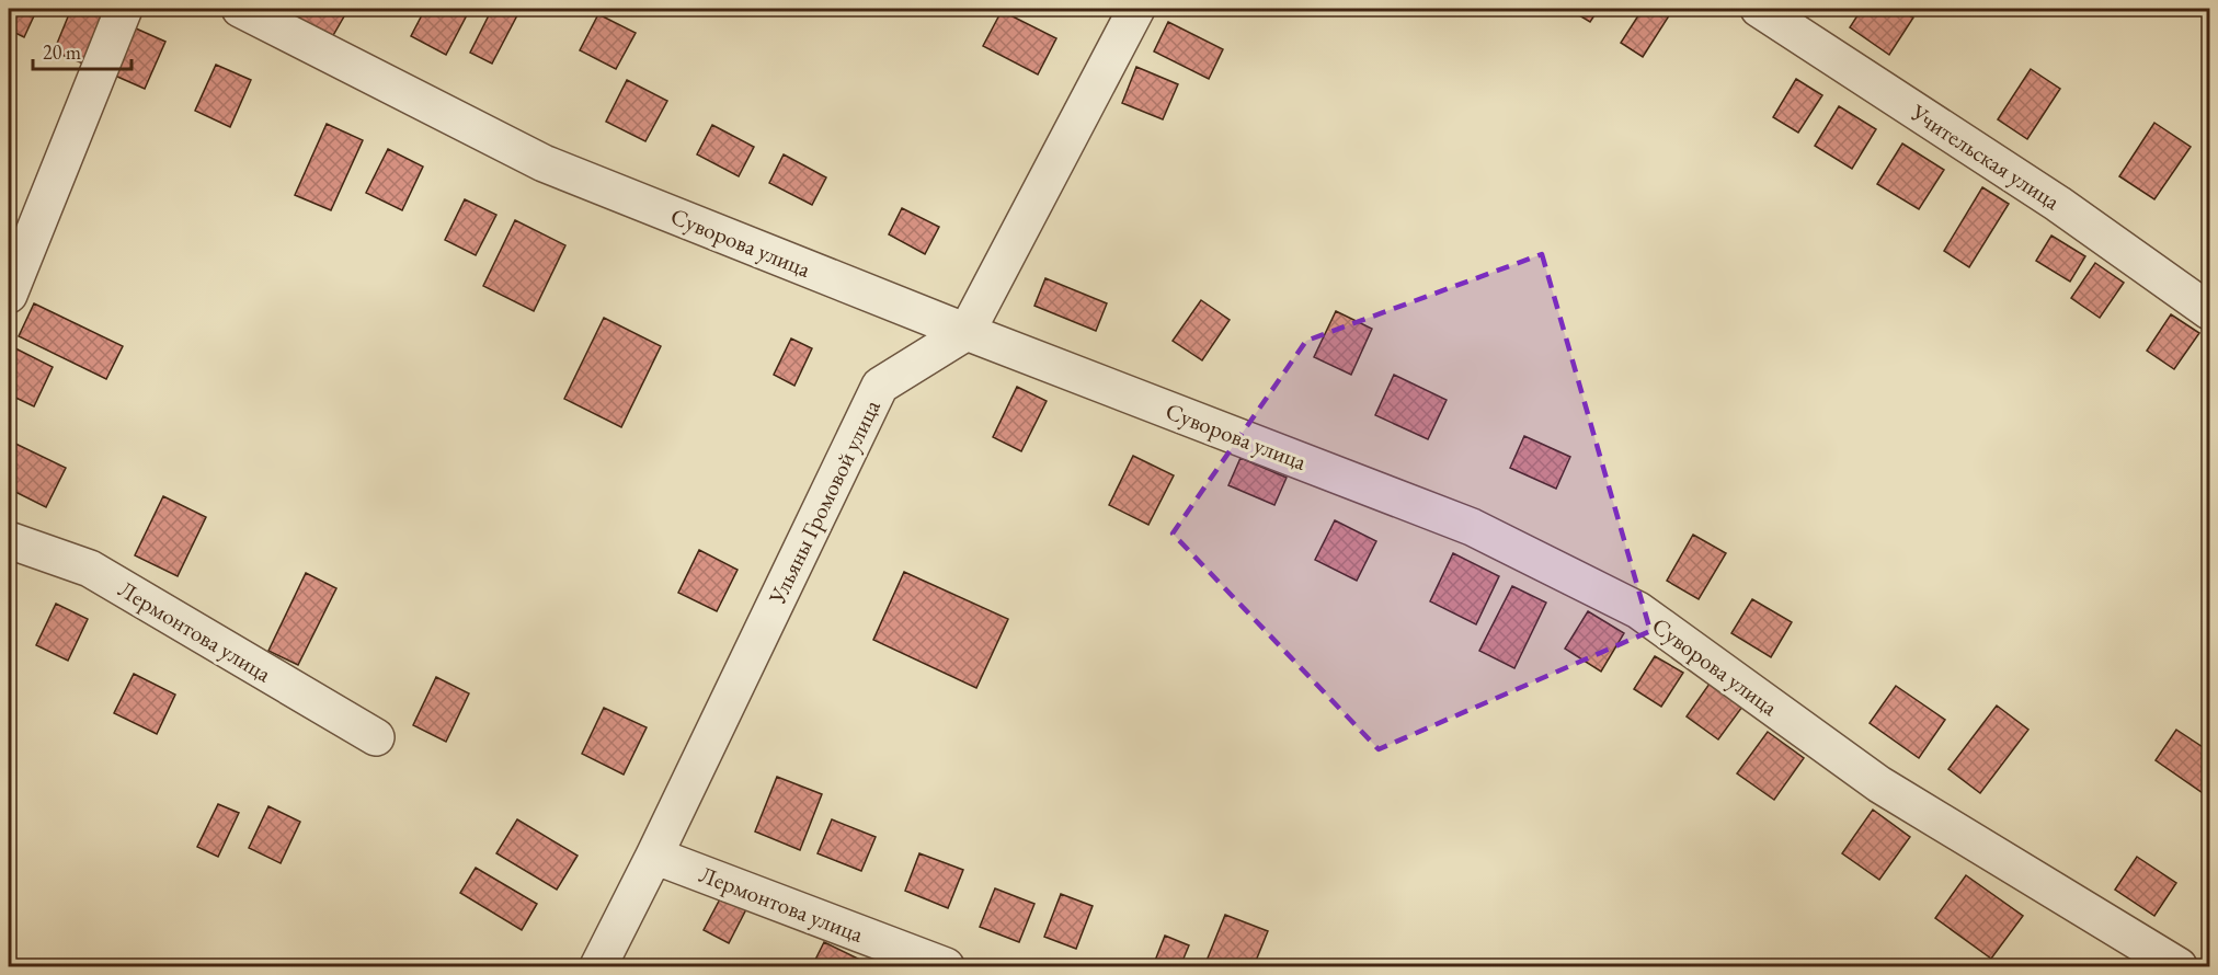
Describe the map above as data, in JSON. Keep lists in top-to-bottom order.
{
  "streets": {
    "street": [
      "Учительская улица",
      "Суворова улица",
      "Ульяны Громовой улица",
      "Лермонтова улица"
    ]
  },
  "crossings": [
    ["Суворова улица", "Ульяны Громовой улица"],
    ["Ульяны Громовой улица", "Лермонтова улица"]
  ],
  "scale_bar": "20 m"
}
